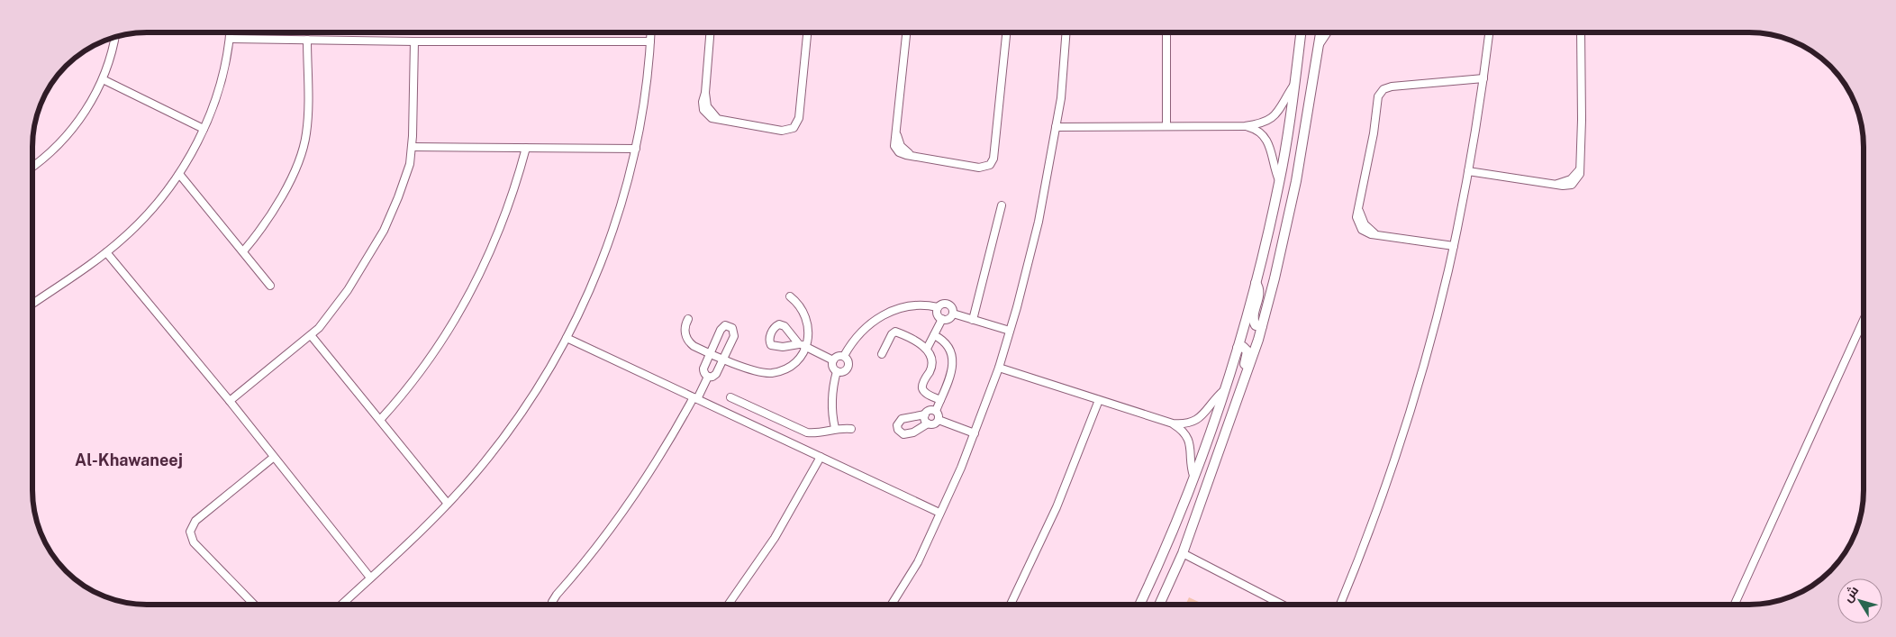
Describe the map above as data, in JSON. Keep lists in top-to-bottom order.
{
  "districts": ["Al-Khawaneej"],
  "north": "top left"
}
